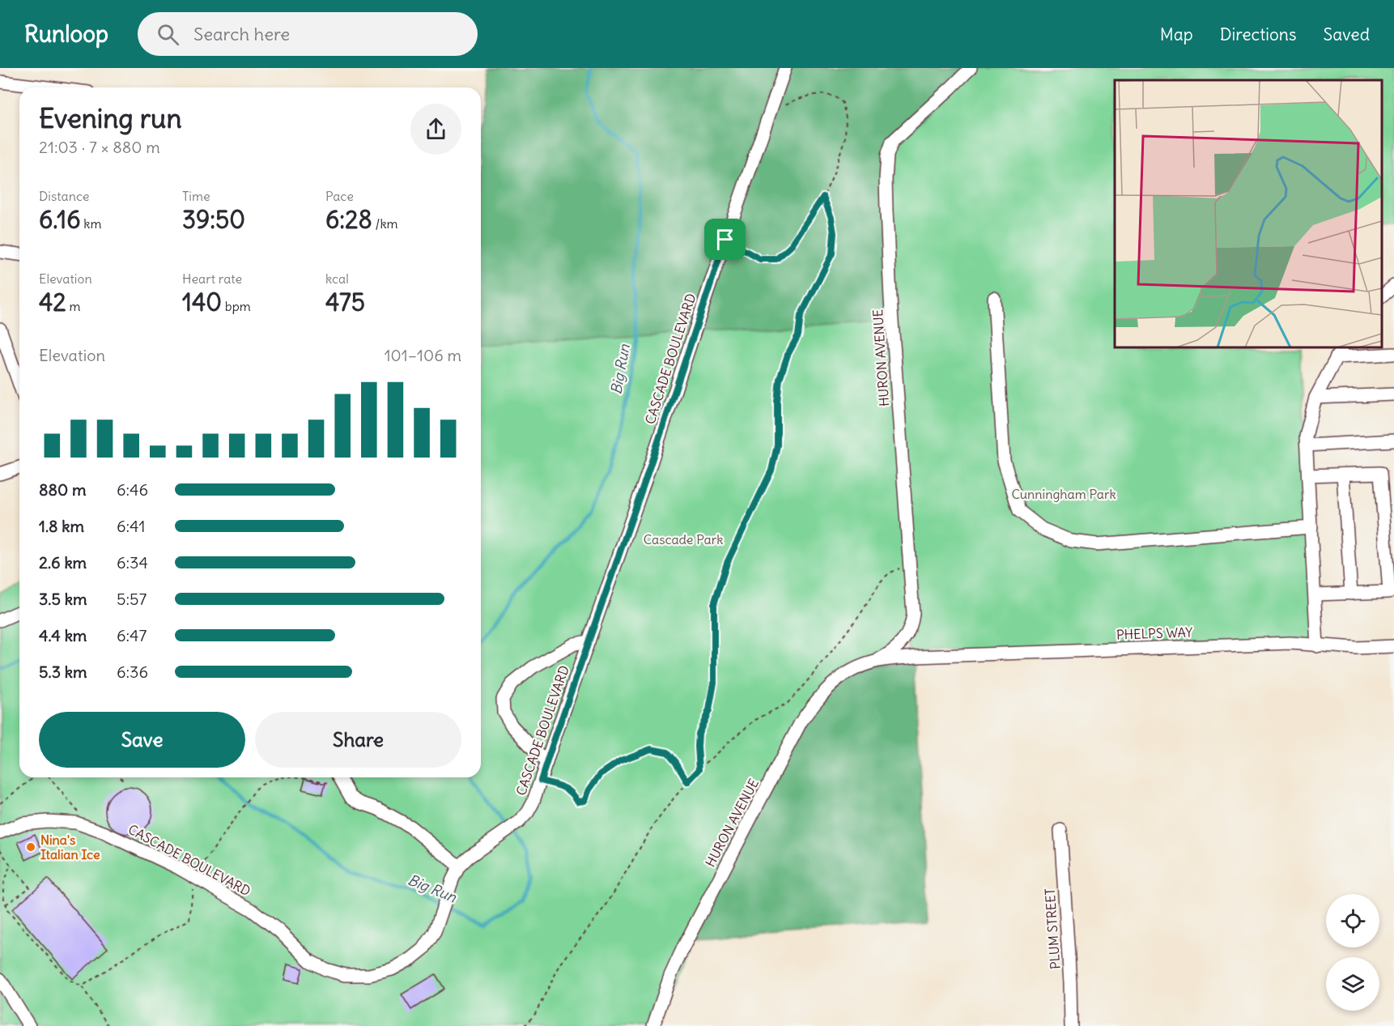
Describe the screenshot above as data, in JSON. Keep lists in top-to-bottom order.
{
  "streets": {
    "street": [
      "HURON AVENUE",
      "CASCADE BOULEVARD",
      "PHELPS WAY",
      "PLUM STREET"
    ]
  },
  "crossings": [
    ["HURON AVENUE", "PHELPS WAY"]
  ],
  "water": ["Big Run"],
  "parks": ["Cunningham Park", "Cascade Park"],
  "places": ["Nina's Italian Ice"],
  "page": {
    "header": "Runloop",
    "search": "Search here",
    "nav": ["Map", "Directions", "Saved"],
    "heading": ["Evening run", "21:03 · 7 × 880 m"],
    "stats": [
      ["Distance", "6.16 km"],
      ["Time", "39:50"],
      ["Pace", "6:28 /km"],
      ["Elevation", "42 m"],
      ["Heart rate", "140 bpm"],
      ["kcal", "475"]
    ],
    "chart": ["Elevation", "101–106 m"],
    "list": [
      {
        "name": "880 m",
        "note": "6:46"
      },
      {
        "name": "1.8 km",
        "note": "6:41"
      },
      {
        "name": "2.6 km",
        "note": "6:34"
      },
      {
        "name": "3.5 km",
        "note": "5:57"
      },
      {
        "name": "4.4 km",
        "note": "6:47"
      },
      {
        "name": "5.3 km",
        "note": "6:36"
      }
    ],
    "buttons": ["Save", "Share"]
  }
}
